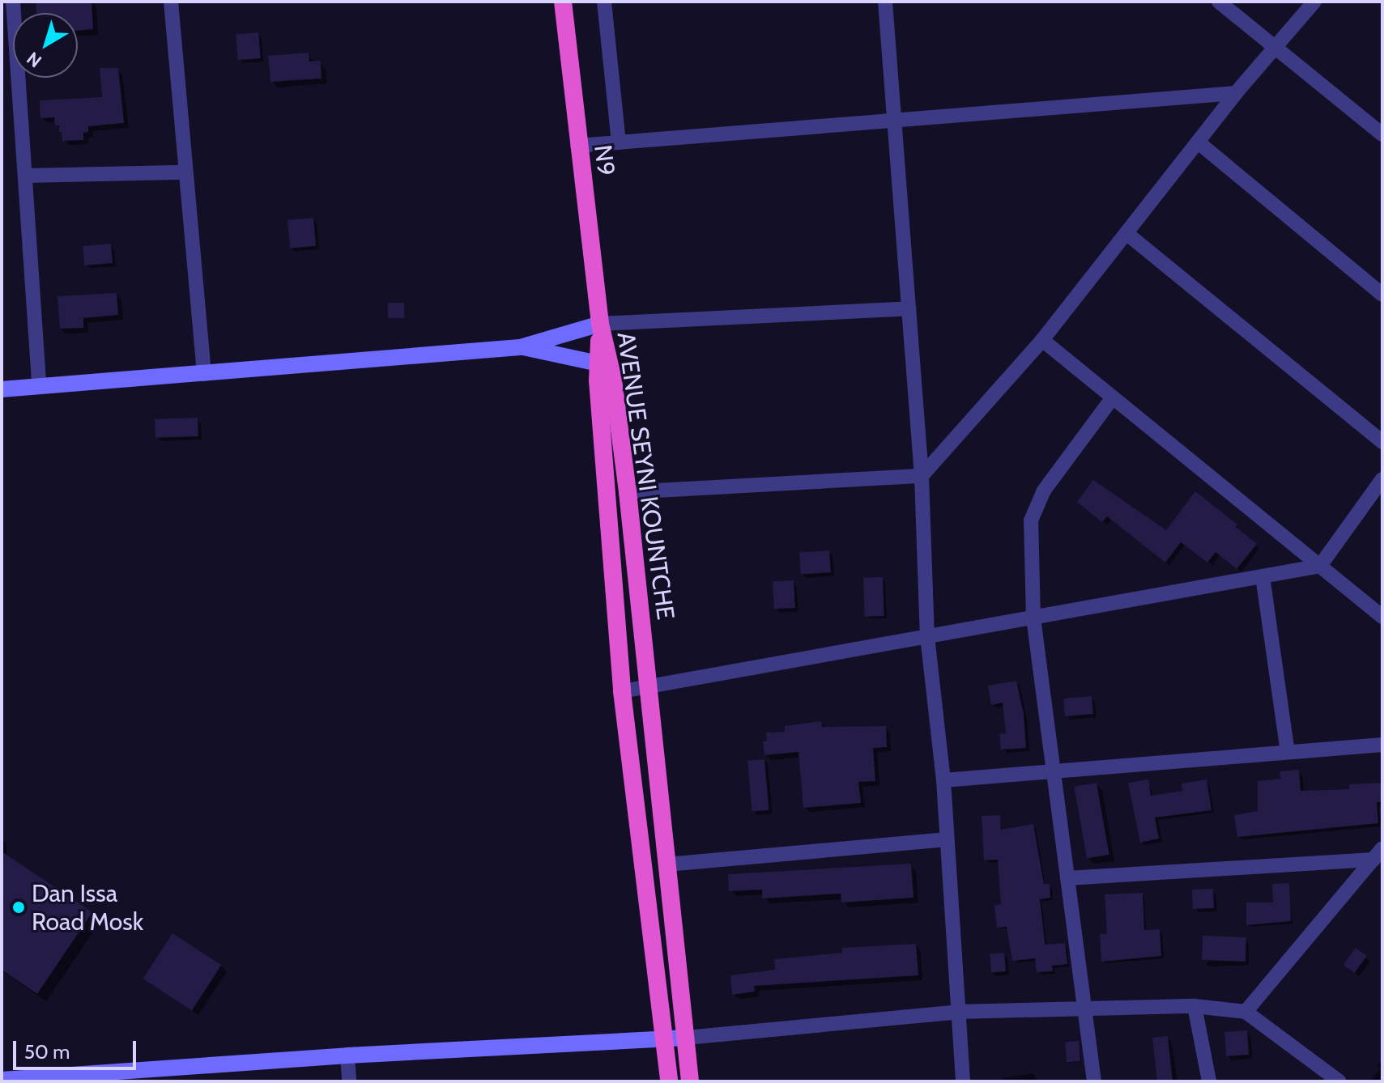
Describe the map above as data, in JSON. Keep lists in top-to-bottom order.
{
  "streets": {
    "highway": ["N9", "AVENUE SEYNI KOUNTCHE"]
  },
  "crossings": [
    ["N9", "AVENUE SEYNI KOUNTCHE"]
  ],
  "places": ["Dan Issa Road Mosk"],
  "scale_bar": "50 m",
  "north": "bottom left"
}
